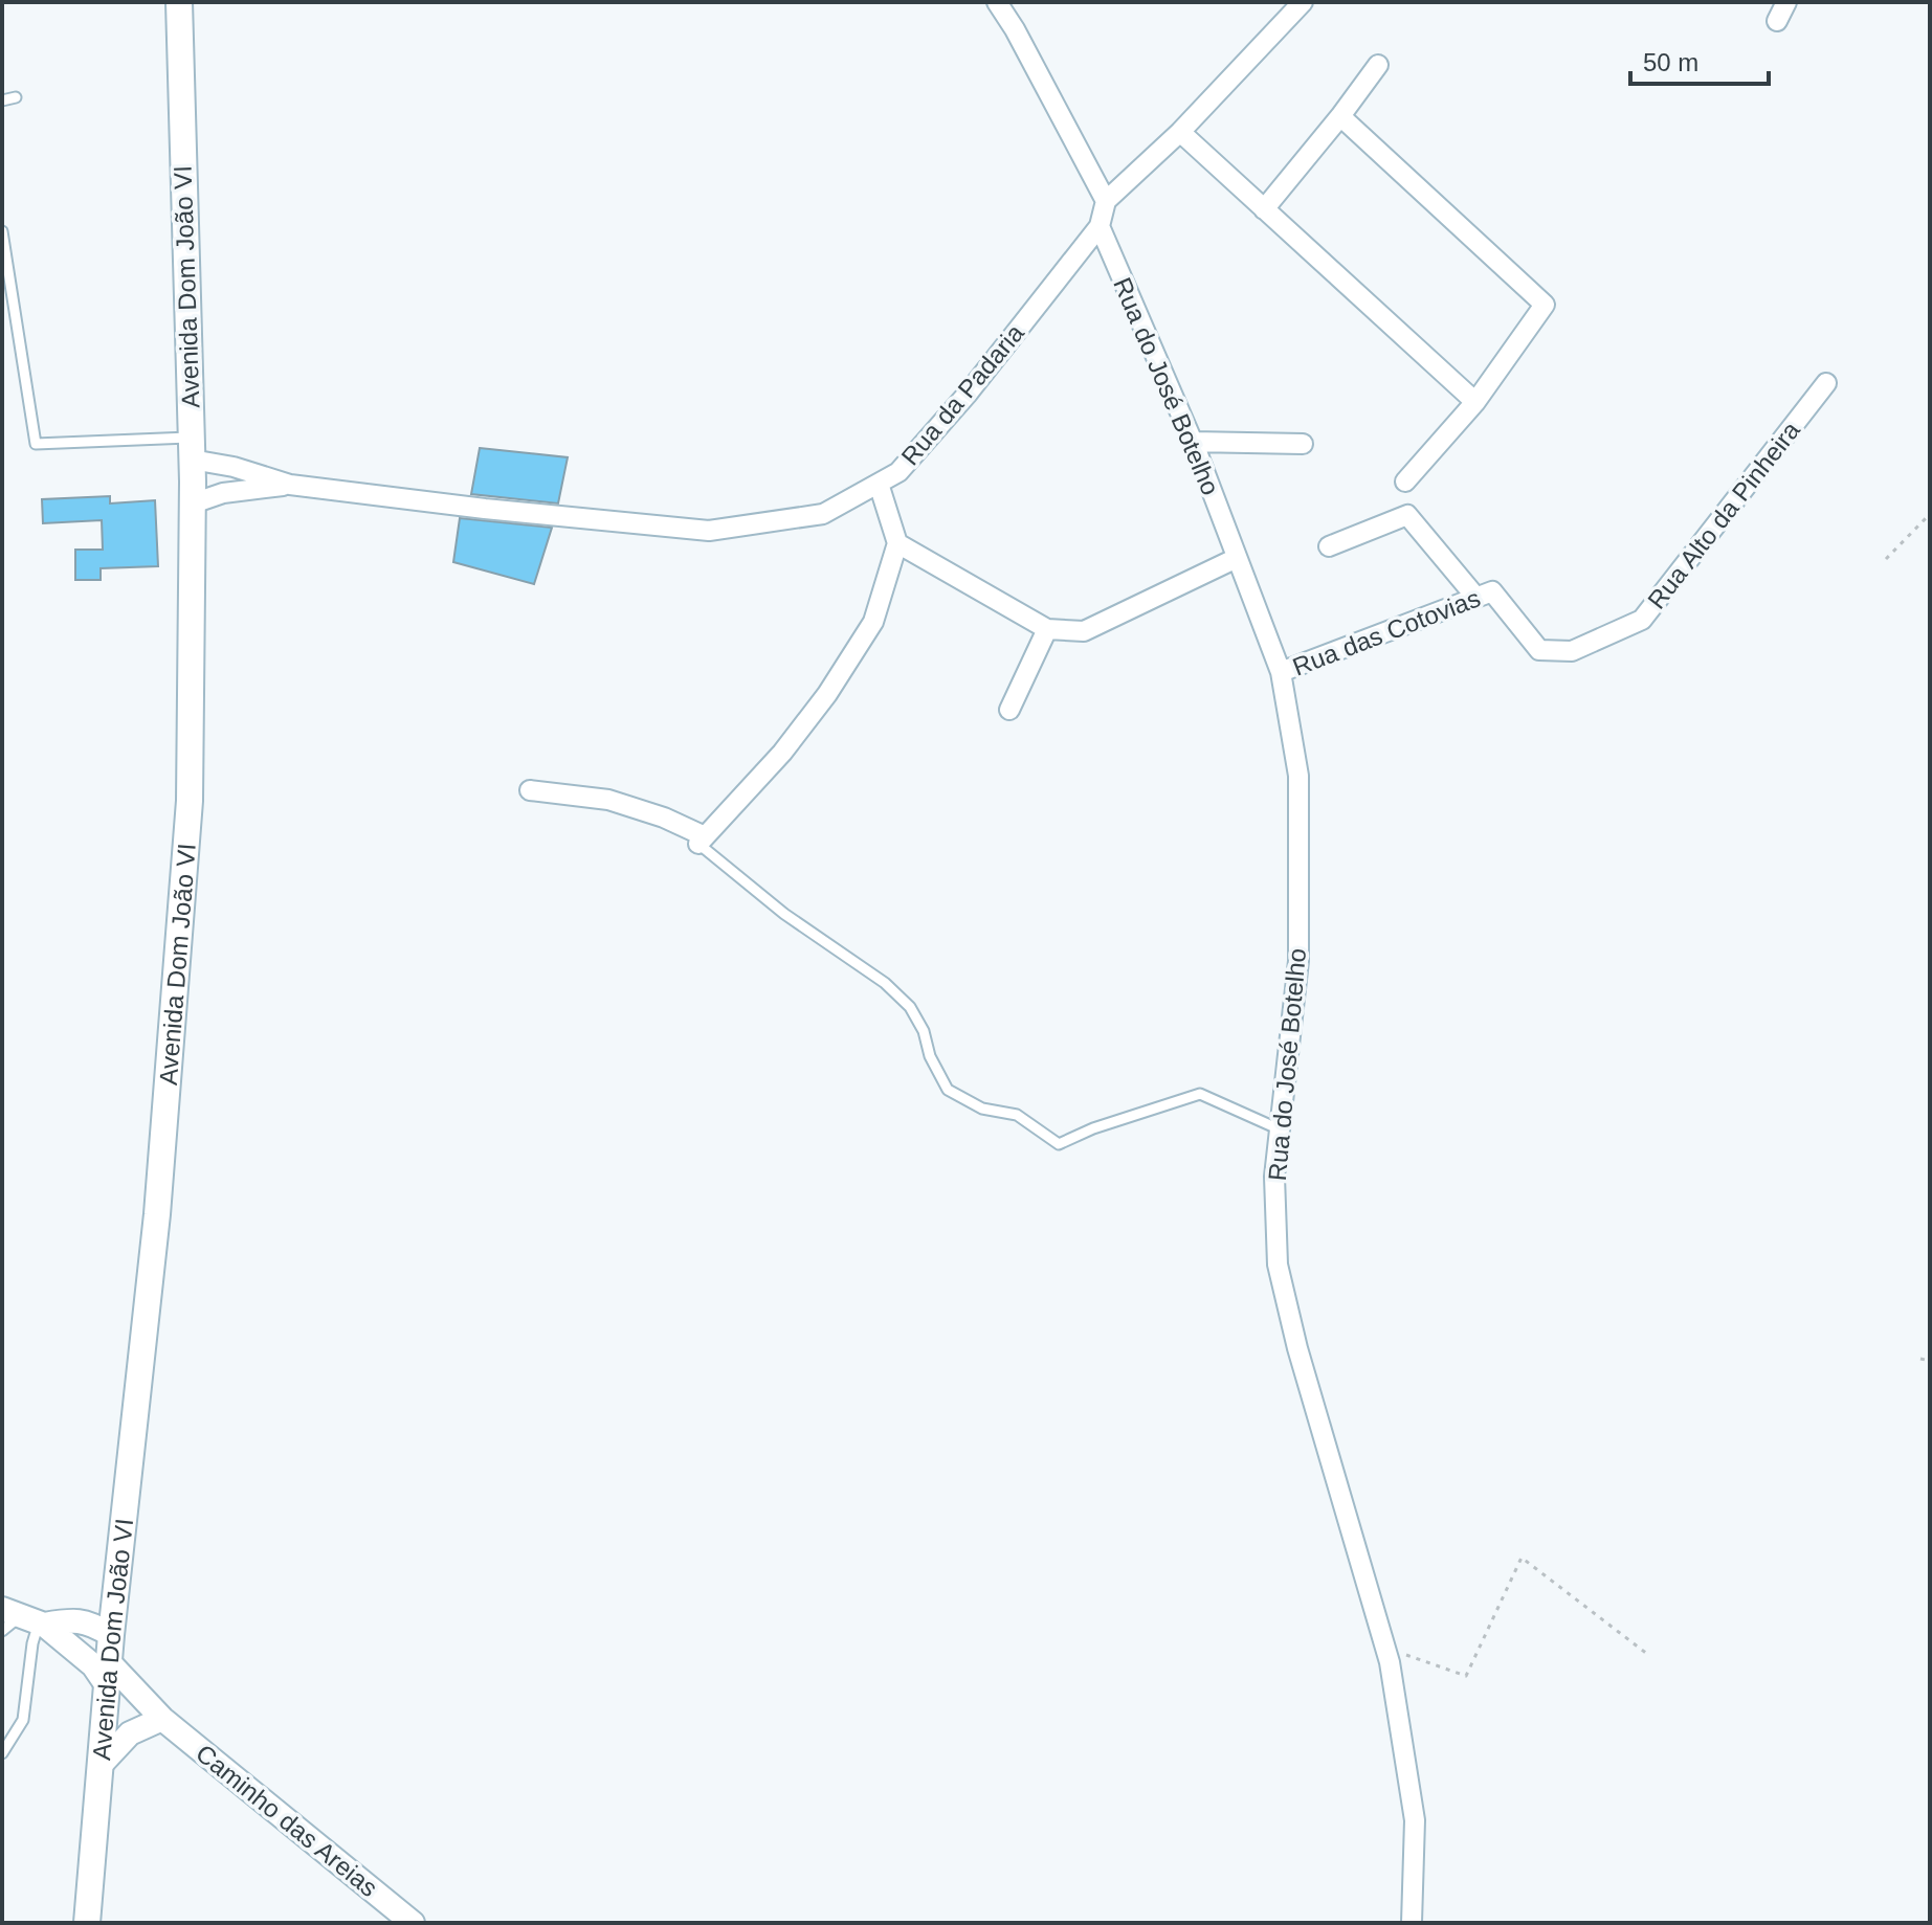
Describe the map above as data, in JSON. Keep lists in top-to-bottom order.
{
  "streets": {
    "main road": ["Avenida Dom João VI"],
    "street": [
      "Rua do José Botelho",
      "Rua da Padaria",
      "Rua Alto da Pinheira",
      "Rua das Cotovias",
      "Caminho das Areias"
    ]
  },
  "crossings": [
    ["Avenida Dom João VI", "Caminho das Areias"],
    ["Rua do José Botelho", "Rua da Padaria"],
    ["Rua do José Botelho", "Rua das Cotovias"],
    ["Rua Alto da Pinheira", "Rua das Cotovias"]
  ],
  "scale_bar": "50 m"
}
